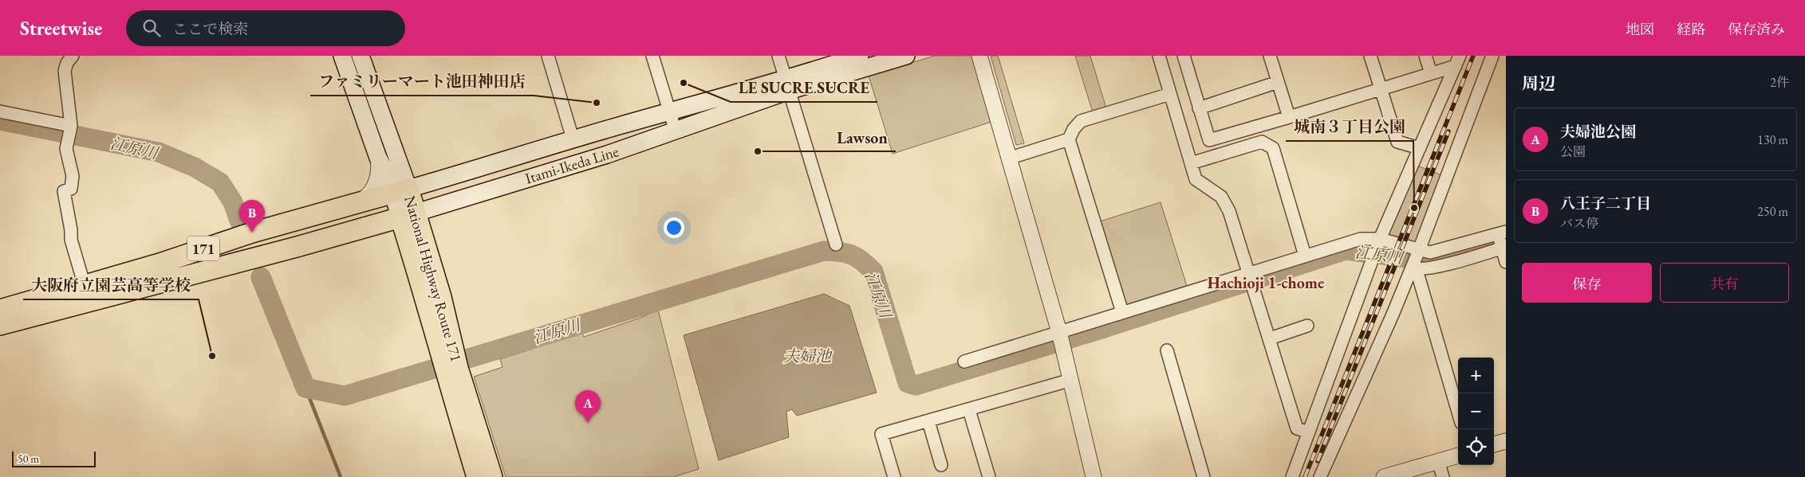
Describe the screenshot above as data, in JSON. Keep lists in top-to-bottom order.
{
  "streets": {
    "highway": ["171", "National Highway Route 171"],
    "main road": ["Itami-Ikeda Line"]
  },
  "crossings": [
    ["Itami-Ikeda Line", "National Highway Route 171"]
  ],
  "districts": ["Hachioji 1-chome"],
  "water": ["江原川", "夫婦池"],
  "places": [
    "LE SUCRE SUCRE",
    "ファミリーマート池田神田店",
    "Lawson",
    "城南３丁目公園",
    "大阪府立園芸高等学校"
  ],
  "scale_bar": "50 m",
  "page": {
    "header": "Streetwise",
    "search": "ここで検索",
    "nav": ["地図", "経路", "保存済み"],
    "heading": ["周辺", "2件"],
    "list": [
      {
        "mark": "A",
        "name": "夫婦池公園",
        "note": "公園",
        "value": "130 m"
      },
      {
        "mark": "B",
        "name": "八王子二丁目",
        "note": "バス停",
        "value": "250 m"
      }
    ],
    "pins": ["B", "A"],
    "buttons": ["保存", "共有"],
    "map_buttons": ["+", "−"],
    "scale": "50 m"
  }
}
